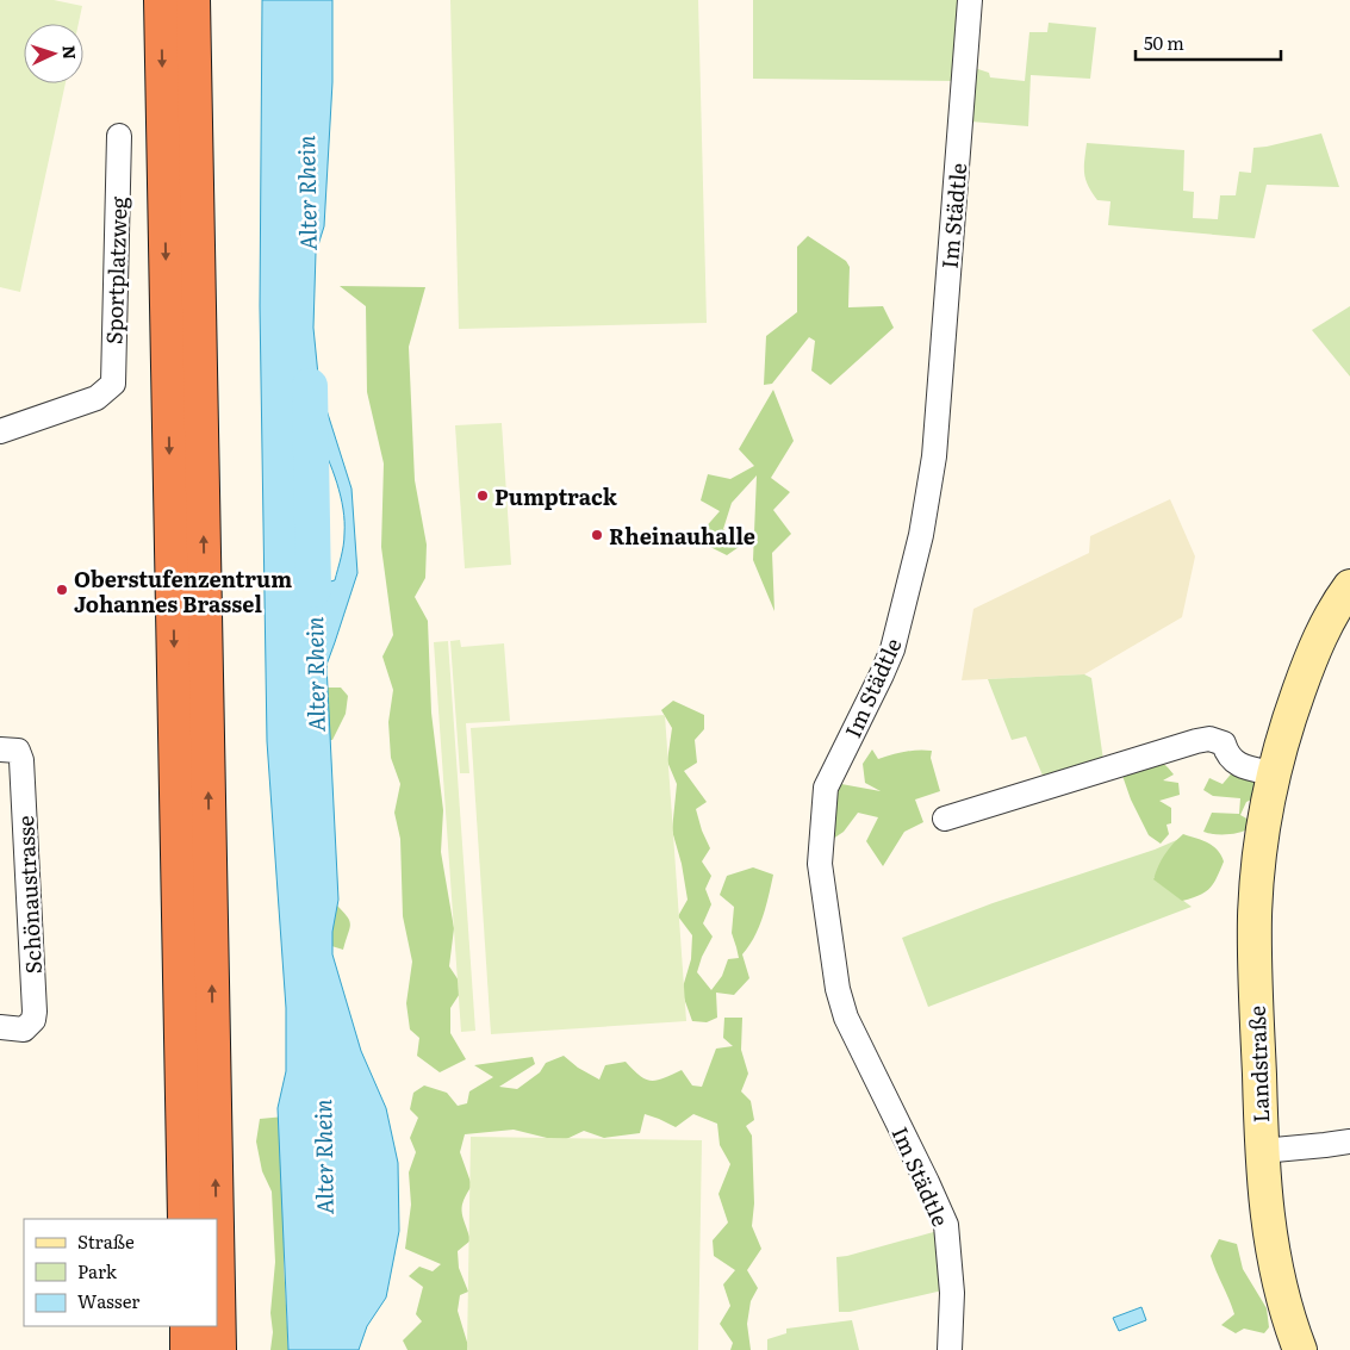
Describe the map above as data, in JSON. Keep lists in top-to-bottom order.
{
  "streets": {
    "main road": ["Landstraße"],
    "street": ["Im Städtle", "Sportplatzweg", "Schönaustrasse"]
  },
  "water": ["Alter Rhein"],
  "places": ["Pumptrack", "Rheinauhalle", "Oberstufenzentrum Johannes Brassel"],
  "legend": ["Straße", "Park", "Wasser"],
  "scale_bar": "50 m",
  "north": "right"
}
